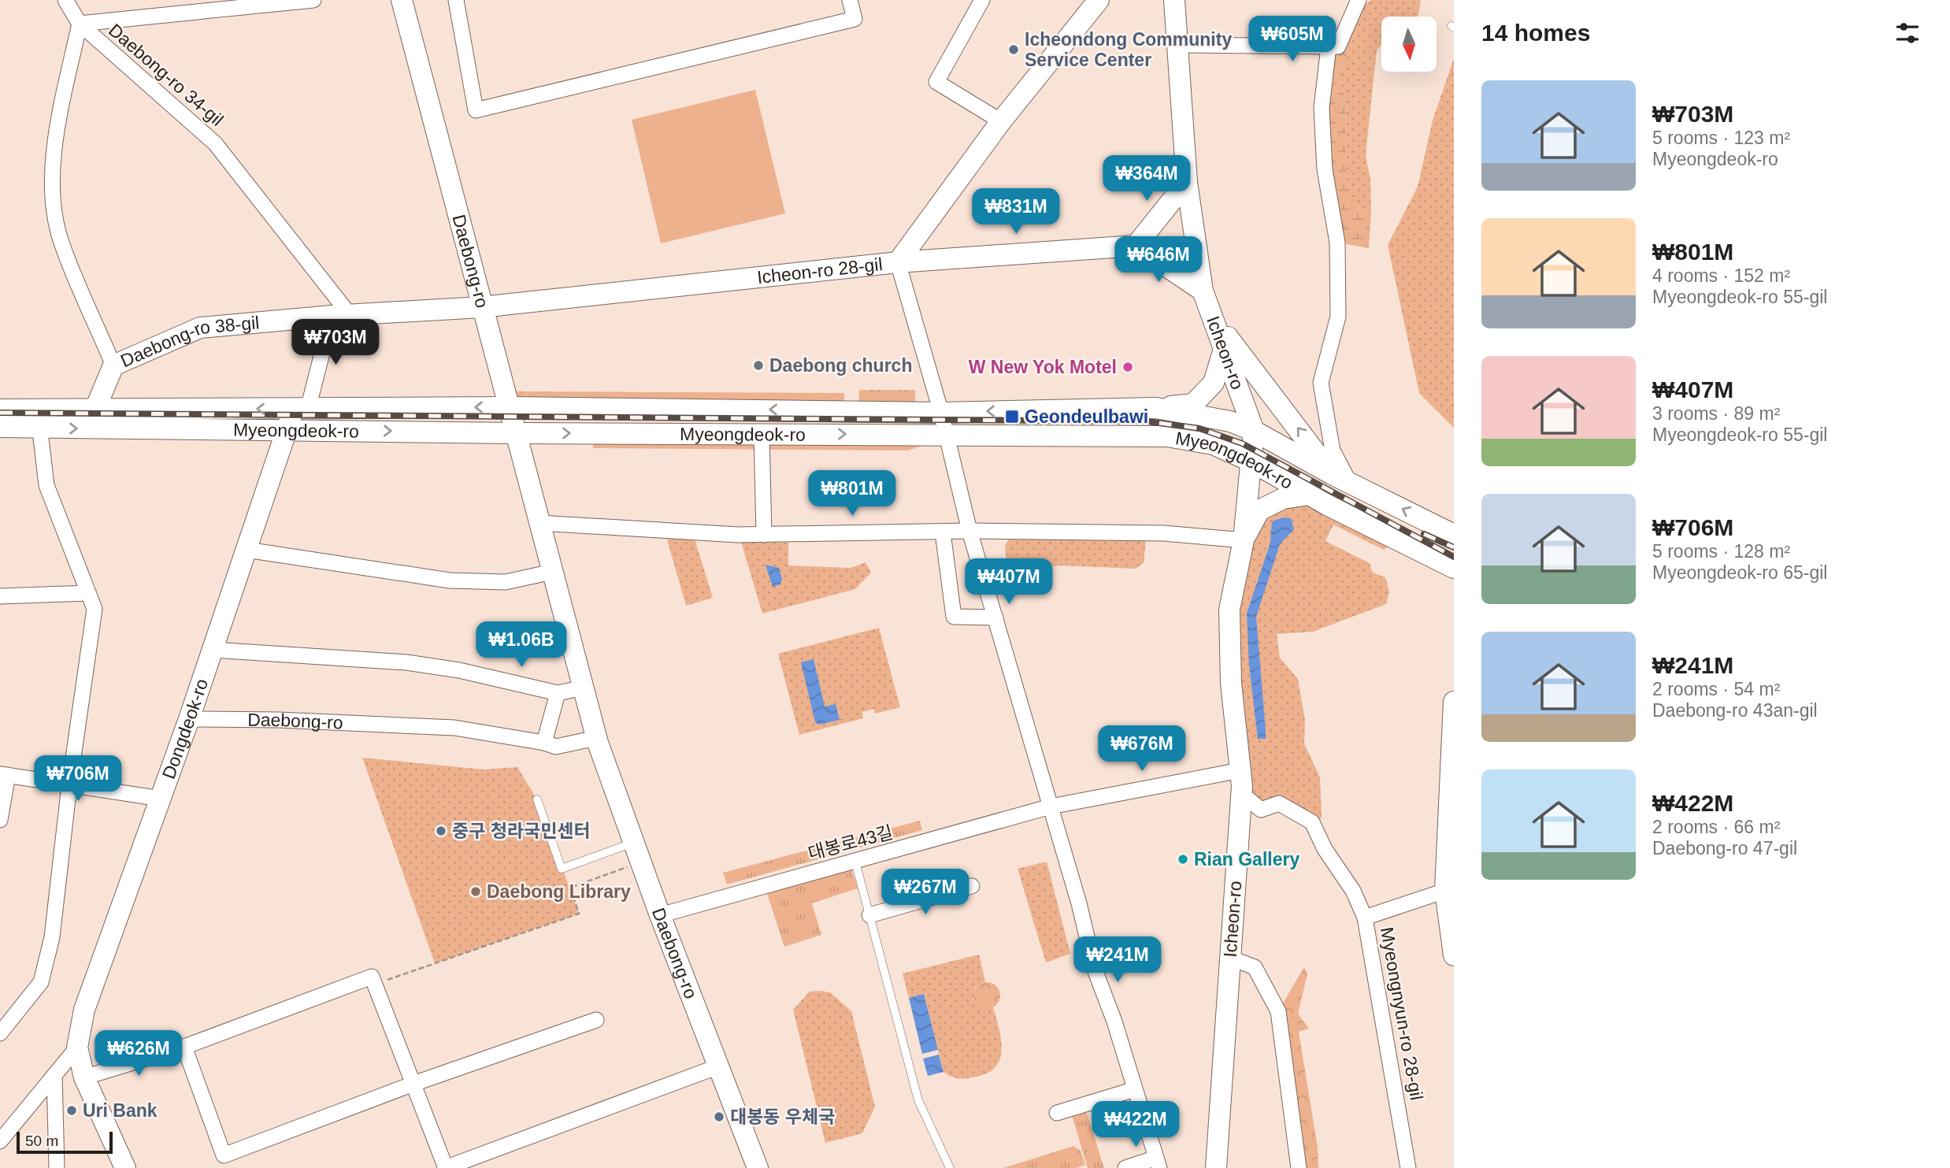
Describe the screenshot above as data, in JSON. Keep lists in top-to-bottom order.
{
  "streets": {
    "main road": [
      "Daebong-ro",
      "Icheon-ro 28-gil",
      "Daebong-ro 38-gil",
      "Icheon-ro",
      "Myeongdeok-ro",
      "Dongdeok-ro"
    ],
    "street": ["Daebong-ro 34-gil", "대봉로43길", "Myeongnyun-ro 28-gil"]
  },
  "crossings": [
    ["Daebong-ro 34-gil", "Daebong-ro 38-gil"],
    ["Daebong-ro", "Icheon-ro 28-gil"],
    ["Daebong-ro", "Daebong-ro 38-gil"],
    ["Daebong-ro", "Myeongdeok-ro"],
    ["Daebong-ro", "Dongdeok-ro"],
    ["Daebong-ro", "대봉로43길"],
    ["Icheon-ro 28-gil", "Daebong-ro 38-gil"],
    ["Daebong-ro 38-gil", "Myeongdeok-ro"],
    ["Icheon-ro", "Myeongdeok-ro"],
    ["Icheon-ro", "대봉로43길"],
    ["Myeongdeok-ro", "Dongdeok-ro"]
  ],
  "places": {
    "other": [
      "Icheondong Community Service Center",
      "Daebong church",
      "W New Yok Motel",
      "중구 청라국민센터",
      "Rian Gallery",
      "Daebong Library",
      "Uri Bank",
      "대봉동 우체국"
    ],
    "transit": ["Geondeulbawi"]
  },
  "scale_bar": "50 m",
  "north": "bottom",
  "page": {
    "heading": "14 homes",
    "price": [
      "₩605M",
      "₩364M",
      "₩831M",
      "₩646M",
      "₩703M",
      "₩801M",
      "₩407M",
      "₩1.06B",
      "₩676M",
      "₩706M",
      "₩267M",
      "₩241M",
      "₩626M",
      "₩422M"
    ],
    "list": [
      {
        "name": "₩703M",
        "note": "5 rooms · 123 m² · Myeongdeok-ro"
      },
      {
        "name": "₩801M",
        "note": "4 rooms · 152 m² · Myeongdeok-ro 55-gil"
      },
      {
        "name": "₩407M",
        "note": "3 rooms · 89 m² · Myeongdeok-ro 55-gil"
      },
      {
        "name": "₩706M",
        "note": "5 rooms · 128 m² · Myeongdeok-ro 65-gil"
      },
      {
        "name": "₩241M",
        "note": "2 rooms · 54 m² · Daebong-ro 43an-gil"
      },
      {
        "name": "₩422M",
        "note": "2 rooms · 66 m² · Daebong-ro 47-gil"
      }
    ],
    "scale": "50 m"
  }
}
